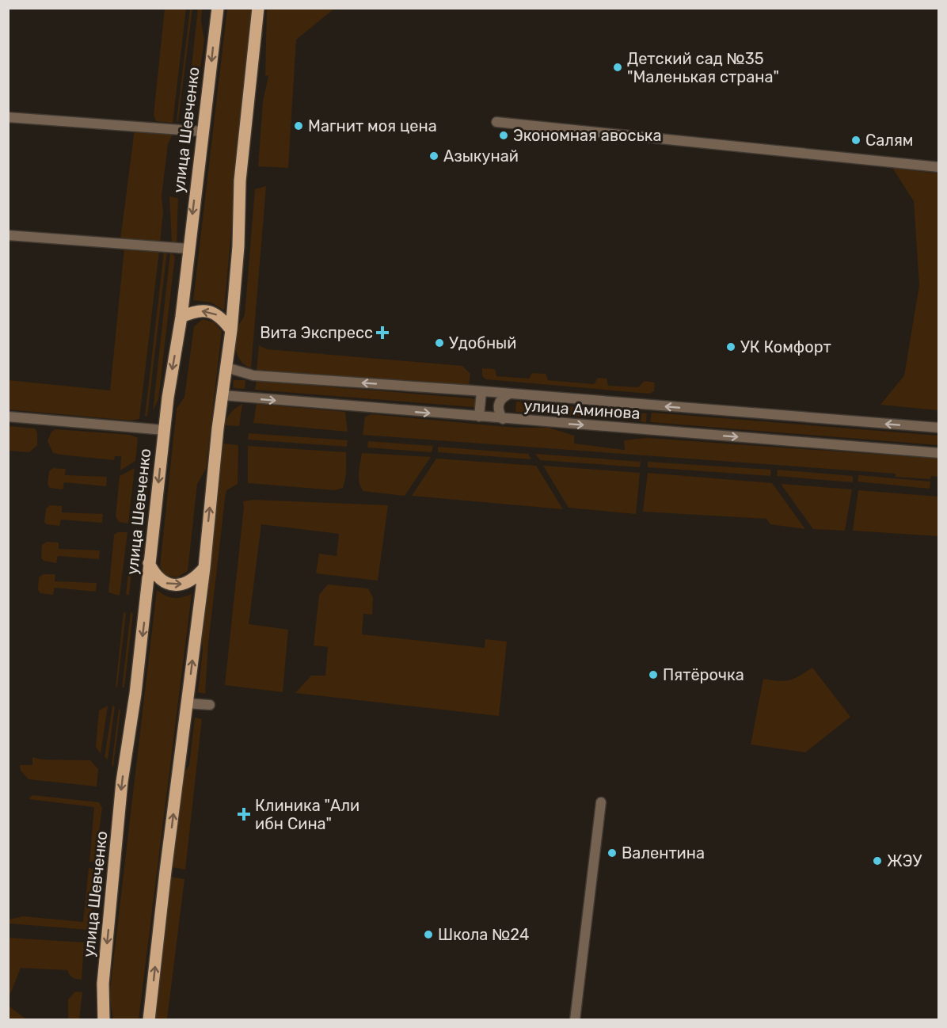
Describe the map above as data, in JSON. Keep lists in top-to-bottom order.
{
  "streets": {
    "main road": ["улица Шевченко"],
    "street": ["улица Аминова"]
  },
  "places": {
    "other": [
      "Детский сад №35 \"Маленькая страна\"",
      "Магнит моя цена",
      "Экономная авоська",
      "Салям",
      "Азыкунай",
      "Удобный",
      "УК Комфорт",
      "Пятёрочка",
      "Валентина",
      "ЖЭУ",
      "Школа №24"
    ],
    "health": ["Вита Экспресс", "Клиника \"Али ибн Сина\""]
  }
}
